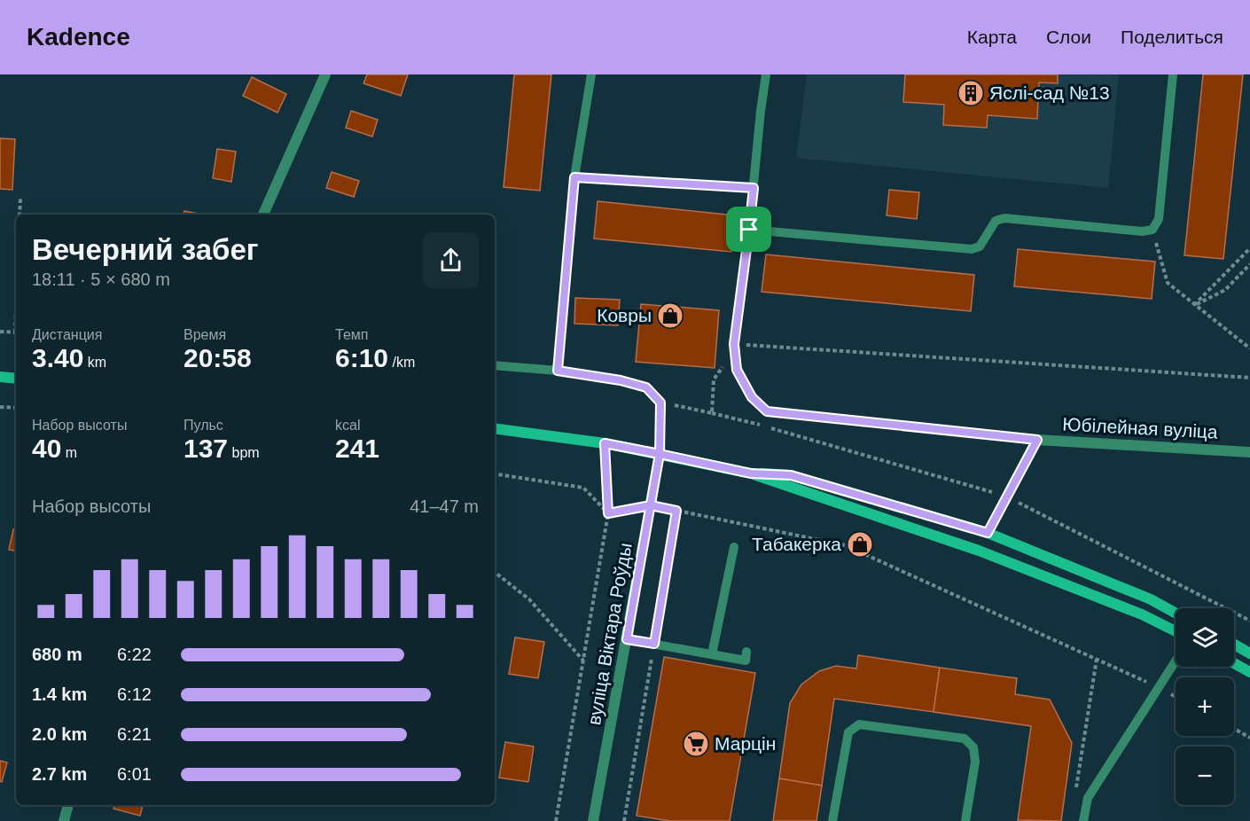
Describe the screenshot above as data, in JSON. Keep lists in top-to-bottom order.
{
  "streets": {
    "street": ["Юбілейная вуліца", "вуліца Віктара Роўды"]
  },
  "places": {
    "building": ["Яслі-сад №13"],
    "shop": ["Ковры", "Табакерка"],
    "supermarket": ["Марцін"]
  },
  "page": {
    "header": "Kadence",
    "nav": ["Карта", "Слои", "Поделиться"],
    "heading": ["Вечерний забег", "18:11 · 5 × 680 m"],
    "stats": [
      ["Дистанция", "3.40 km"],
      ["Время", "20:58"],
      ["Темп", "6:10 /km"],
      ["Набор высоты", "40 m"],
      ["Пульс", "137 bpm"],
      ["kcal", "241"]
    ],
    "chart": ["Набор высоты", "41–47 m"],
    "map_buttons": ["+", "−"],
    "list": [
      {
        "name": "680 m",
        "note": "6:22"
      },
      {
        "name": "1.4 km",
        "note": "6:12"
      },
      {
        "name": "2.0 km",
        "note": "6:21"
      },
      {
        "name": "2.7 km",
        "note": "6:01"
      }
    ]
  }
}
